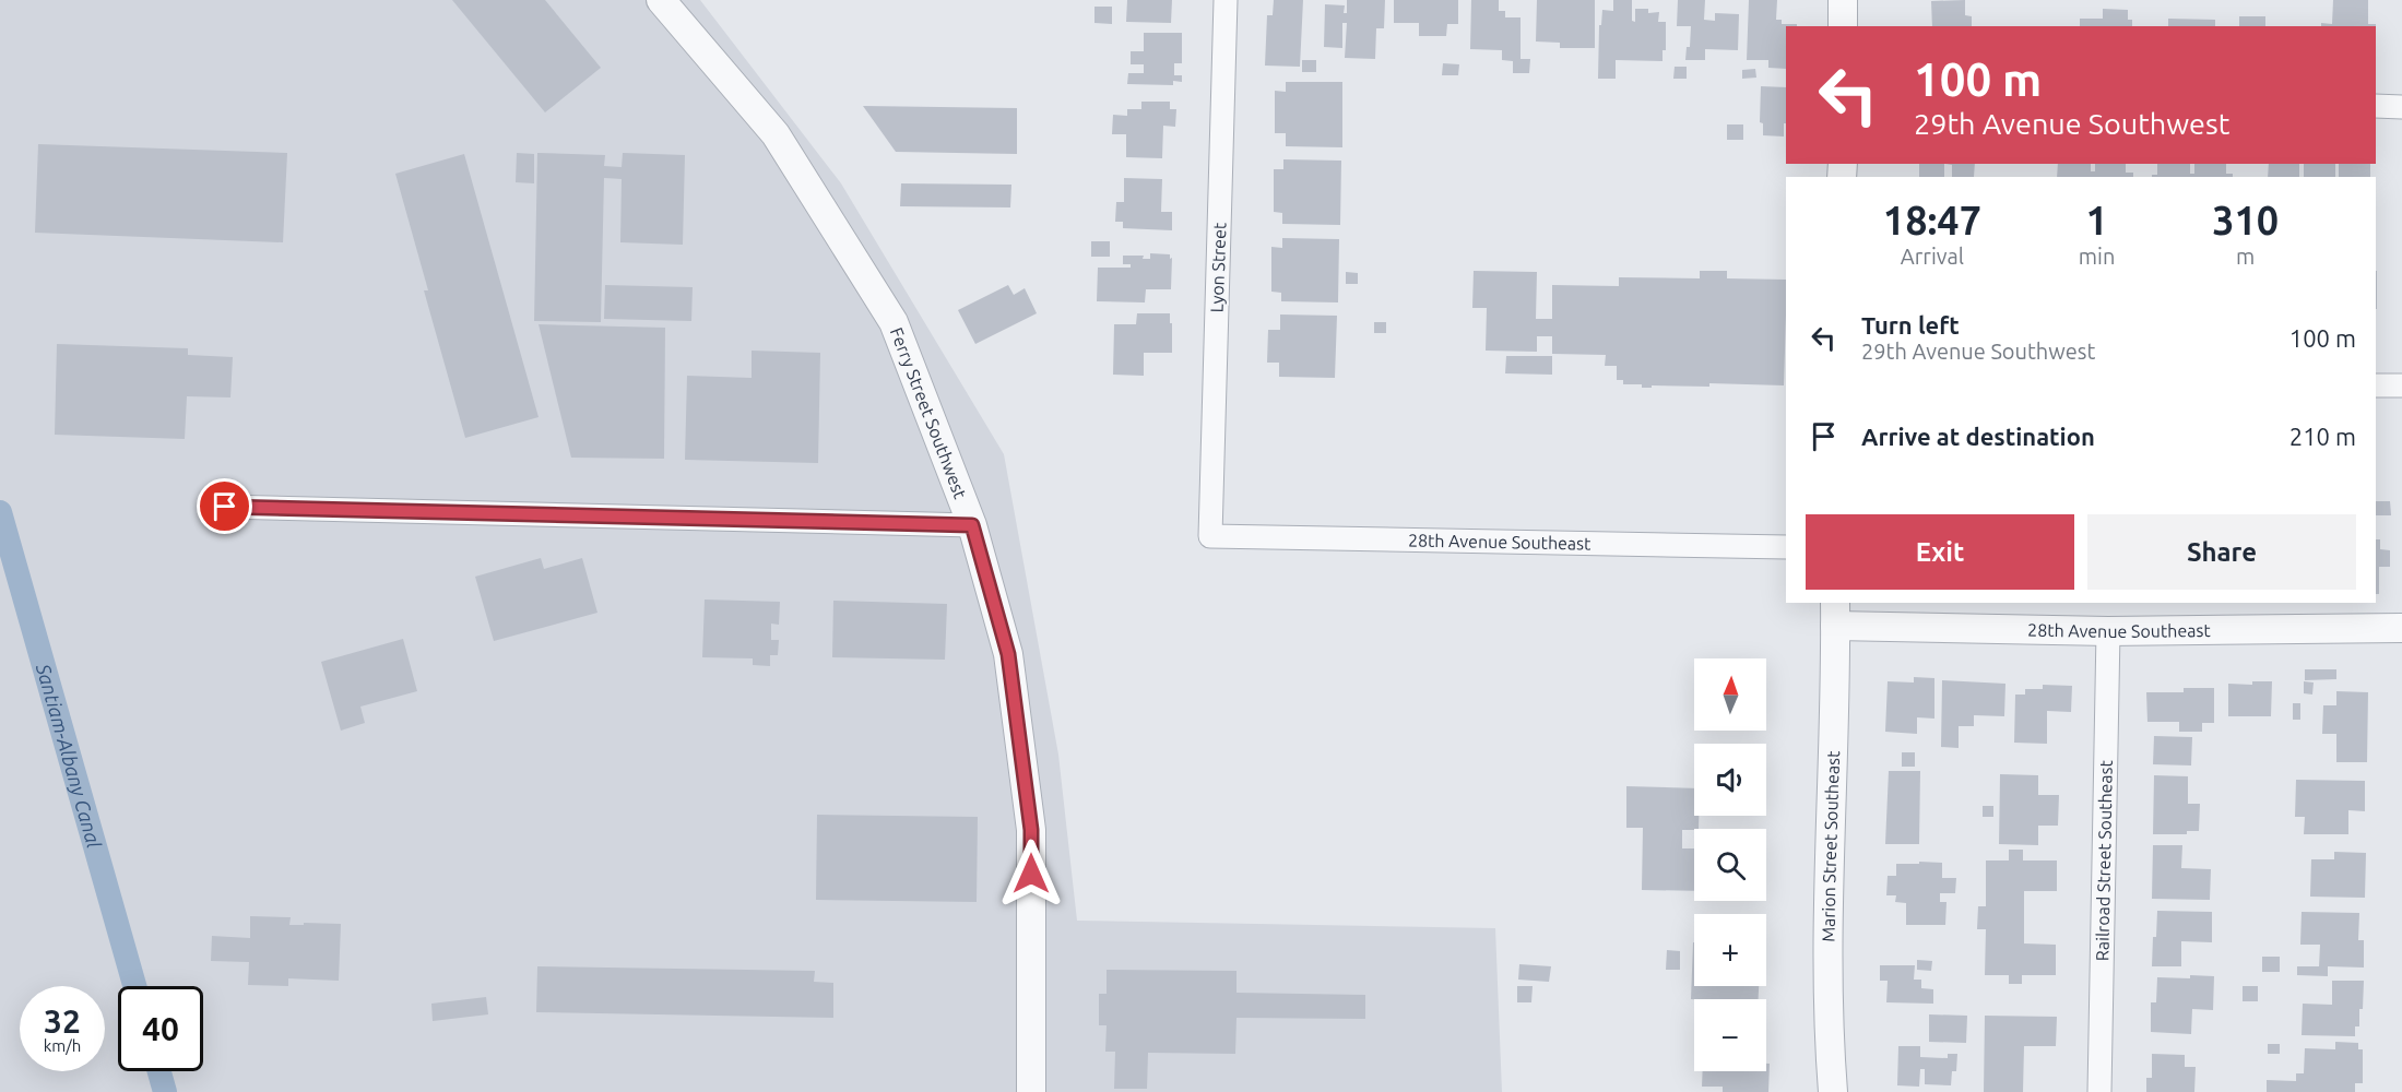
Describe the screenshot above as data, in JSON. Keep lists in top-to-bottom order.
{
  "streets": {
    "street": [
      "Lyon Street",
      "Ferry Street Southwest",
      "28th Avenue Southeast",
      "Marion Street Southeast",
      "Railroad Street Southeast"
    ]
  },
  "crossings": [
    ["Lyon Street", "28th Avenue Southeast"],
    ["28th Avenue Southeast", "Marion Street Southeast"],
    ["28th Avenue Southeast", "Railroad Street Southeast"]
  ],
  "water": ["Santiam-Albany Canal"],
  "north": "top",
  "page": {
    "turn": ["100 m", "29th Avenue Southwest"],
    "eta": [
      "18:47",
      "Arrival",
      "1",
      "min",
      "310",
      "m"
    ],
    "list": [
      {
        "name": "Turn left",
        "note": "29th Avenue Southwest",
        "value": "100 m"
      },
      {
        "name": "Arrive at destination",
        "value": "210 m"
      }
    ],
    "buttons": ["Exit", "Share"],
    "map_buttons": ["+", "−"],
    "speed": "32 km/h",
    "limit": "40"
  }
}
